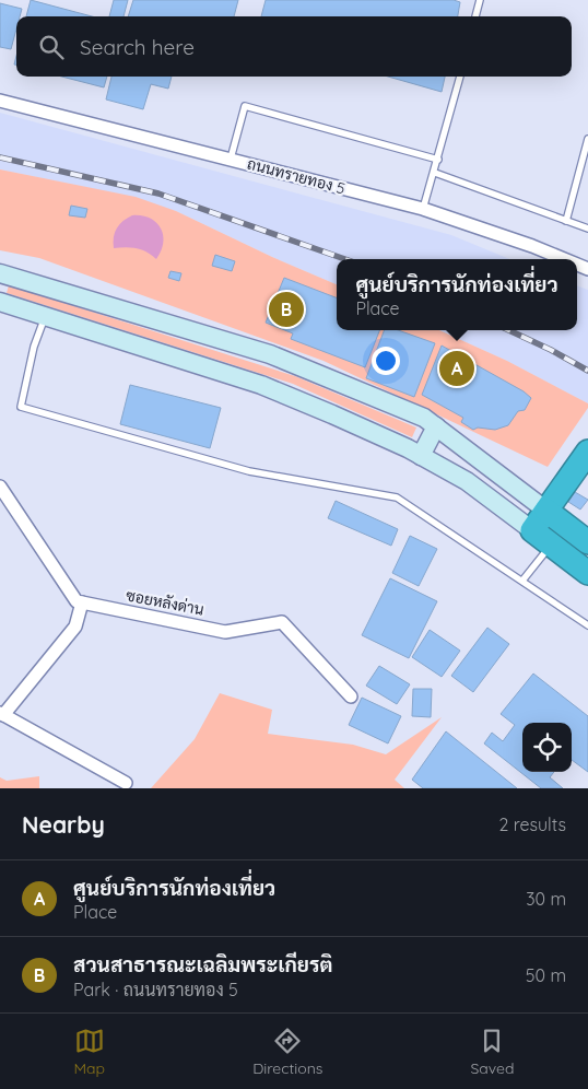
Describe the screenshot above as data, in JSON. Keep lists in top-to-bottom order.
{
  "streets": {
    "street": ["ถนนทรายทอง 5", "ซอยหลังด่าน"]
  },
  "page": {
    "search": "Search here",
    "popup": ["ศูนย์บริการนักท่องเที่ยว", "Place"],
    "pins": ["B", "A"],
    "heading": ["Nearby", "2 results"],
    "list": [
      {
        "mark": "A",
        "name": "ศูนย์บริการนักท่องเที่ยว",
        "note": "Place",
        "value": "30 m"
      },
      {
        "mark": "B",
        "name": "สวนสาธารณะเฉลิมพระเกียรติ",
        "note": "Park · ถนนทรายทอง 5",
        "value": "50 m"
      }
    ],
    "nav": ["Map", "Directions", "Saved"]
  }
}
